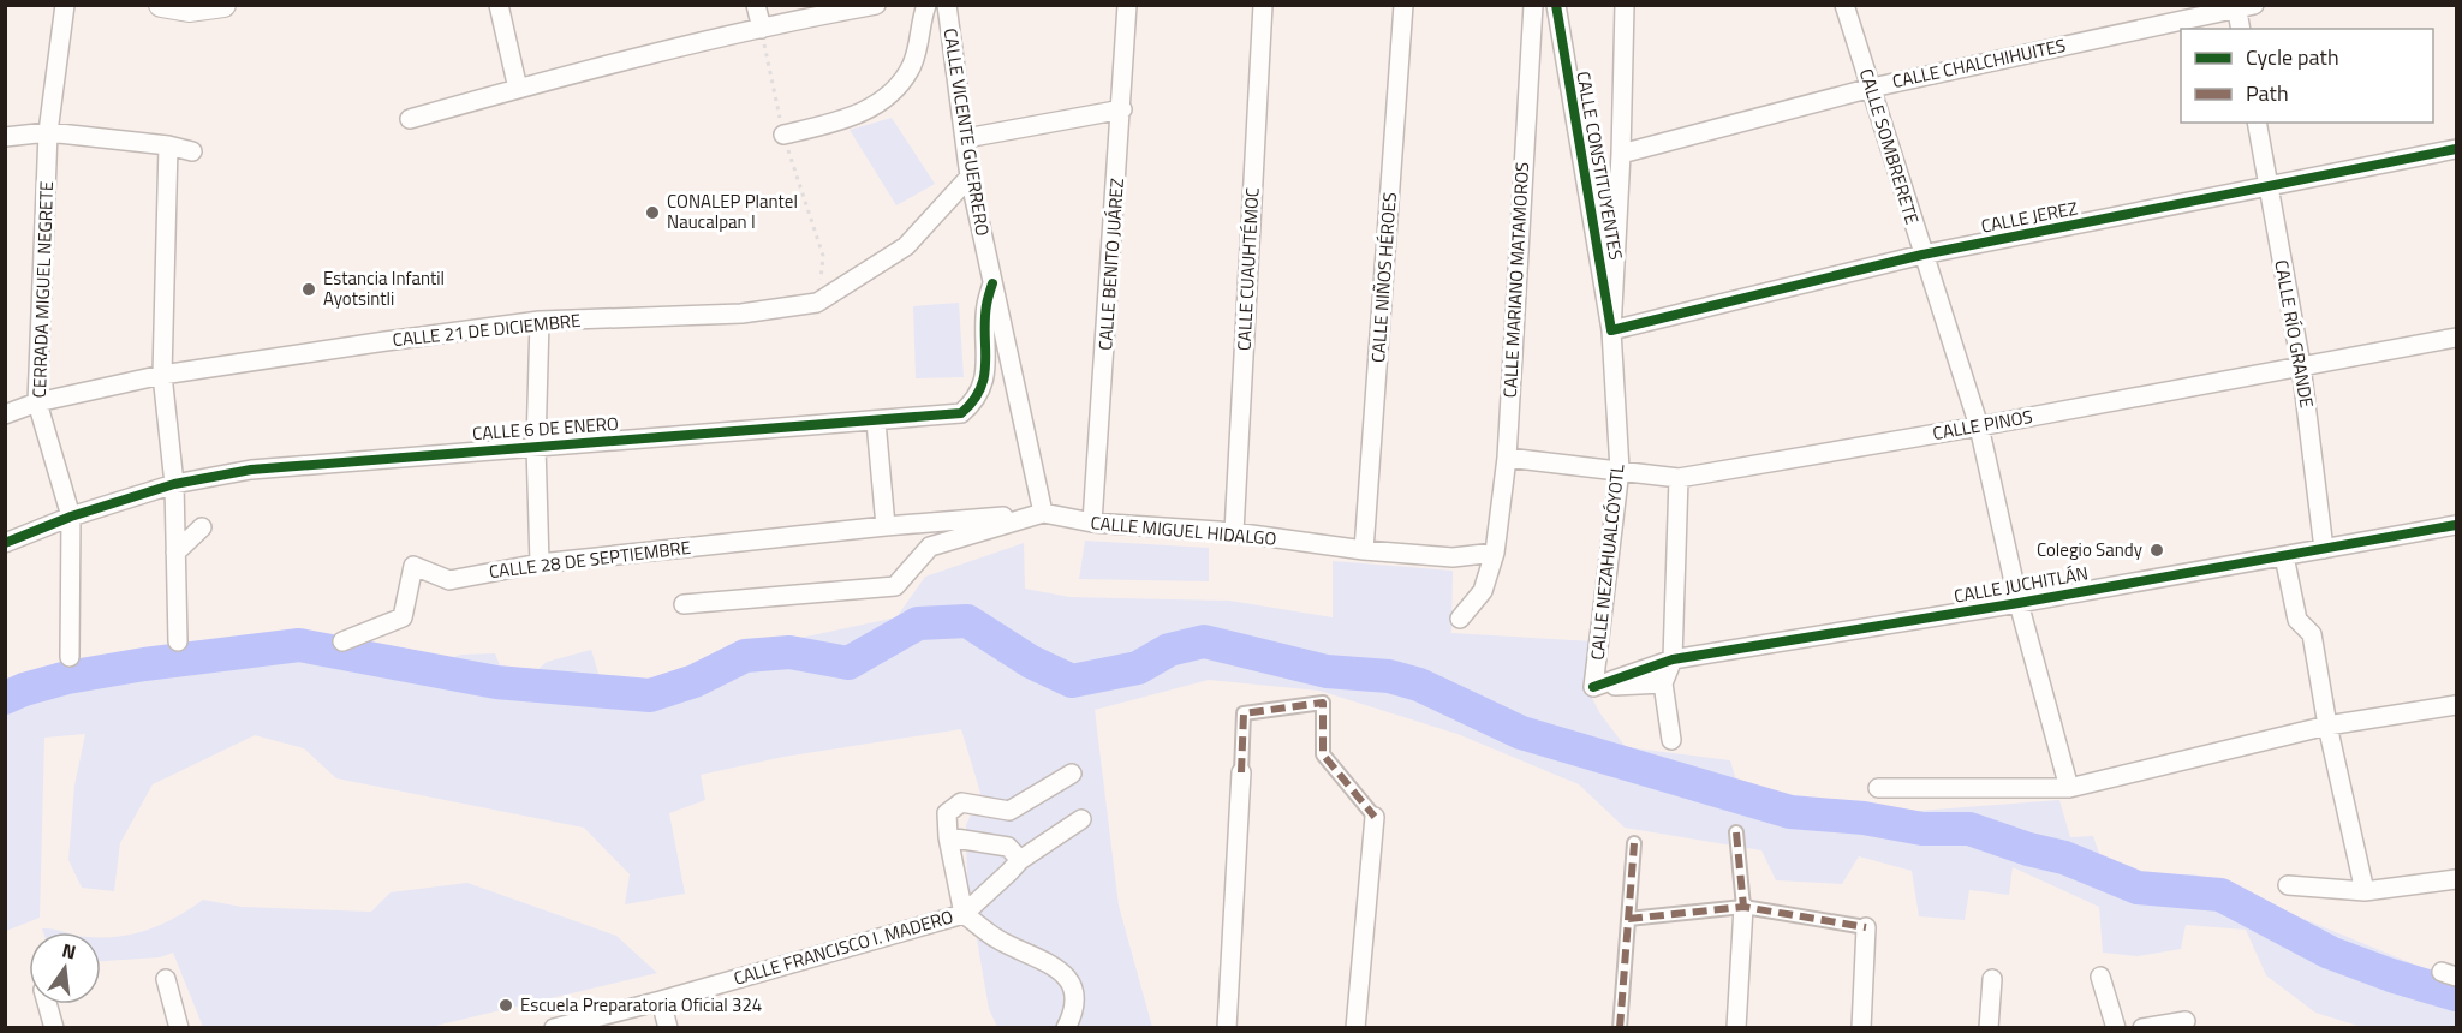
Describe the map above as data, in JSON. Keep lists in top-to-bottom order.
{
  "streets": {
    "street": [
      "CALLE CHALCHIHUITES",
      "CALLE VICENTE GUERRERO",
      "CALLE SOMBRERETE",
      "CALLE CONSTITUYENTES",
      "CALLE JEREZ",
      "CALLE BENITO JUÁREZ",
      "CALLE CUAUHTÉMOC",
      "CALLE NIÑOS HÉROES",
      "CALLE MARIANO MATAMOROS",
      "CERRADA MIGUEL NEGRETE",
      "CALLE 21 DE DICIEMBRE",
      "CALLE RÍO GRANDE",
      "CALLE PINOS",
      "CALLE 6 DE ENERO",
      "CALLE MIGUEL HIDALGO",
      "CALLE 28 DE SEPTIEMBRE",
      "CALLE NEZAHUALCÓYOTL",
      "CALLE JUCHITLÁN",
      "CALLE FRANCISCO I. MADERO"
    ]
  },
  "crossings": [
    ["CALLE CHALCHIHUITES", "CALLE SOMBRERETE"],
    ["CALLE CHALCHIHUITES", "CALLE NEZAHUALCÓYOTL"],
    ["CALLE VICENTE GUERRERO", "CALLE 21 DE DICIEMBRE"],
    ["CALLE VICENTE GUERRERO", "CALLE 6 DE ENERO"],
    ["CALLE VICENTE GUERRERO", "CALLE MIGUEL HIDALGO"],
    ["CALLE VICENTE GUERRERO", "CALLE 28 DE SEPTIEMBRE"],
    ["CALLE SOMBRERETE", "CALLE JEREZ"],
    ["CALLE SOMBRERETE", "CALLE PINOS"],
    ["CALLE SOMBRERETE", "CALLE JUCHITLÁN"],
    ["CALLE CONSTITUYENTES", "CALLE JEREZ"],
    ["CALLE CONSTITUYENTES", "CALLE NEZAHUALCÓYOTL"],
    ["CALLE JEREZ", "CALLE RÍO GRANDE"],
    ["CALLE JEREZ", "CALLE NEZAHUALCÓYOTL"],
    ["CALLE BENITO JUÁREZ", "CALLE MIGUEL HIDALGO"],
    ["CALLE CUAUHTÉMOC", "CALLE MIGUEL HIDALGO"],
    ["CALLE NIÑOS HÉROES", "CALLE MIGUEL HIDALGO"],
    ["CALLE MARIANO MATAMOROS", "CALLE PINOS"],
    ["CALLE MARIANO MATAMOROS", "CALLE MIGUEL HIDALGO"],
    ["CERRADA MIGUEL NEGRETE", "CALLE 21 DE DICIEMBRE"],
    ["CERRADA MIGUEL NEGRETE", "CALLE 6 DE ENERO"],
    ["CALLE RÍO GRANDE", "CALLE PINOS"],
    ["CALLE RÍO GRANDE", "CALLE JUCHITLÁN"],
    ["CALLE PINOS", "CALLE NEZAHUALCÓYOTL"],
    ["CALLE MIGUEL HIDALGO", "CALLE 28 DE SEPTIEMBRE"],
    ["CALLE NEZAHUALCÓYOTL", "CALLE JUCHITLÁN"]
  ],
  "places": [
    "CONALEP Plantel Naucalpan I",
    "Estancia Infantil Ayotsintli",
    "Colegio Sandy",
    "Escuela Preparatoria Oficial 324"
  ],
  "legend": ["Cycle path", "Path"],
  "north": "top"
}
